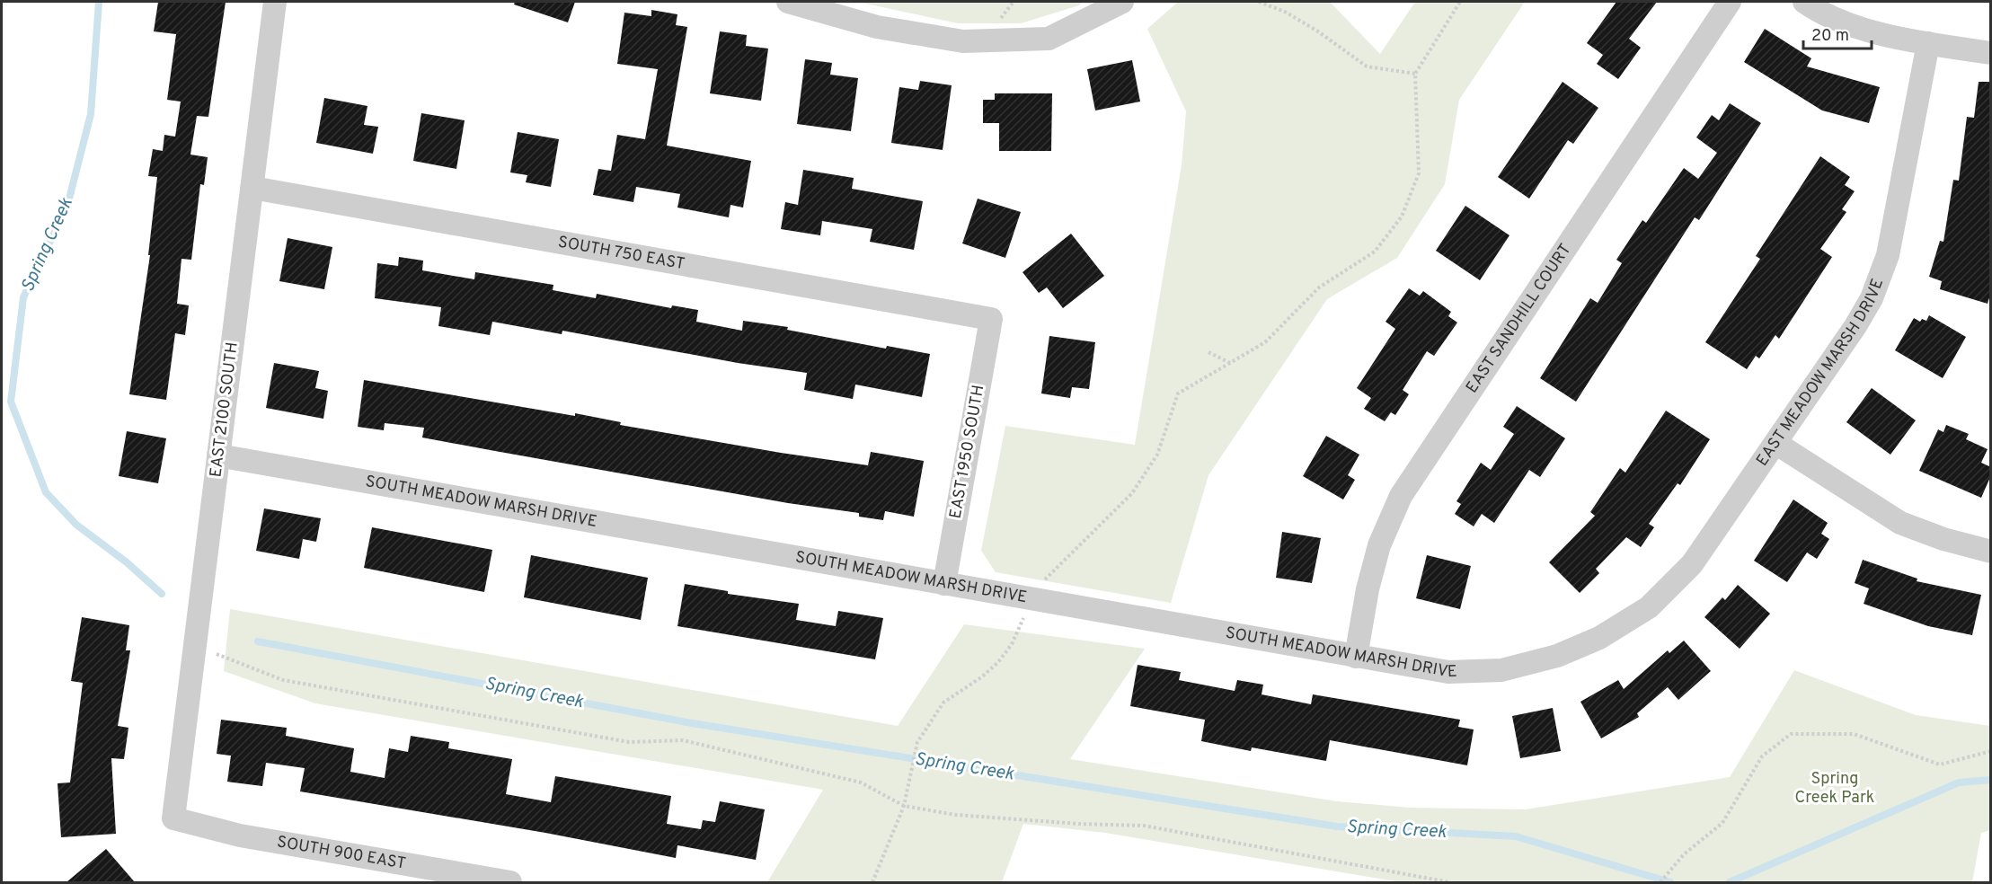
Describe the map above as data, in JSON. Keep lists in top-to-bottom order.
{
  "streets": {
    "street": [
      "SOUTH 750 EAST",
      "EAST SANDHILL COURT",
      "EAST MEADOW MARSH DRIVE",
      "EAST 2100 SOUTH",
      "EAST 1950 SOUTH",
      "SOUTH MEADOW MARSH DRIVE",
      "SOUTH 900 EAST"
    ]
  },
  "crossings": [
    ["SOUTH 750 EAST", "EAST 2100 SOUTH"],
    ["SOUTH 750 EAST", "EAST 1950 SOUTH"],
    ["EAST SANDHILL COURT", "SOUTH MEADOW MARSH DRIVE"],
    ["EAST MEADOW MARSH DRIVE", "SOUTH MEADOW MARSH DRIVE"],
    ["EAST 2100 SOUTH", "SOUTH MEADOW MARSH DRIVE"],
    ["EAST 2100 SOUTH", "SOUTH 900 EAST"],
    ["EAST 1950 SOUTH", "SOUTH MEADOW MARSH DRIVE"]
  ],
  "water": ["Spring Creek"],
  "parks": ["Spring Creek Park"],
  "scale_bar": "20 m"
}
